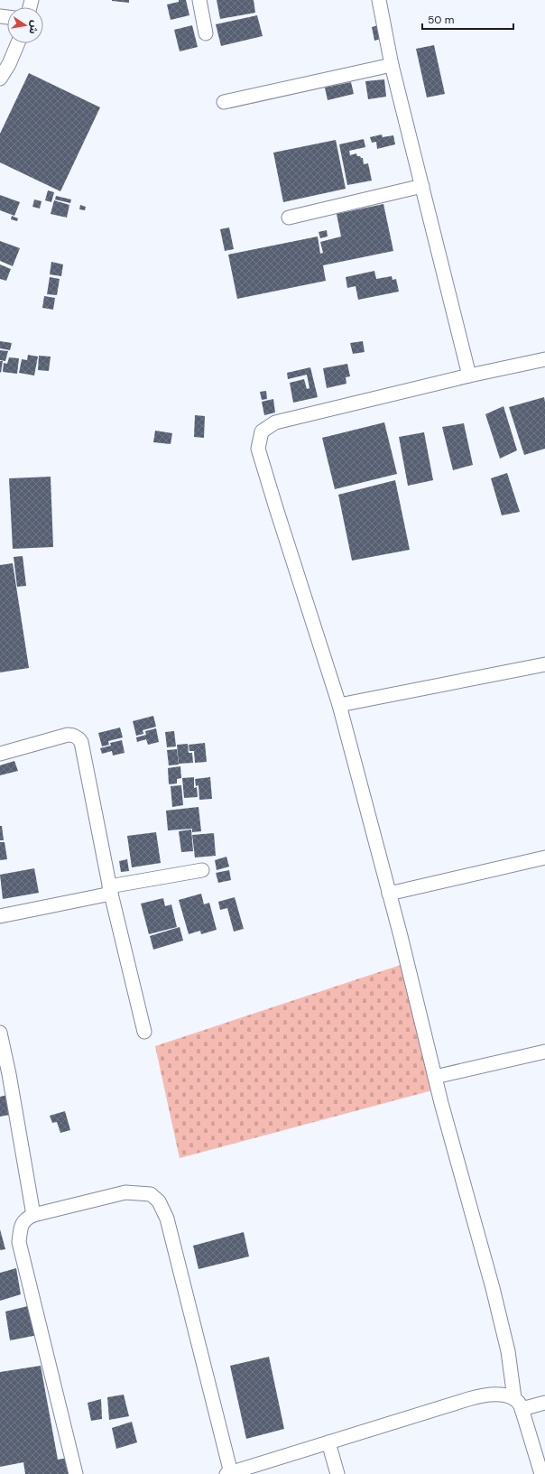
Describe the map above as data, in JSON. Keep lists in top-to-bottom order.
{
  "scale_bar": "50 m",
  "north": "right"
}
